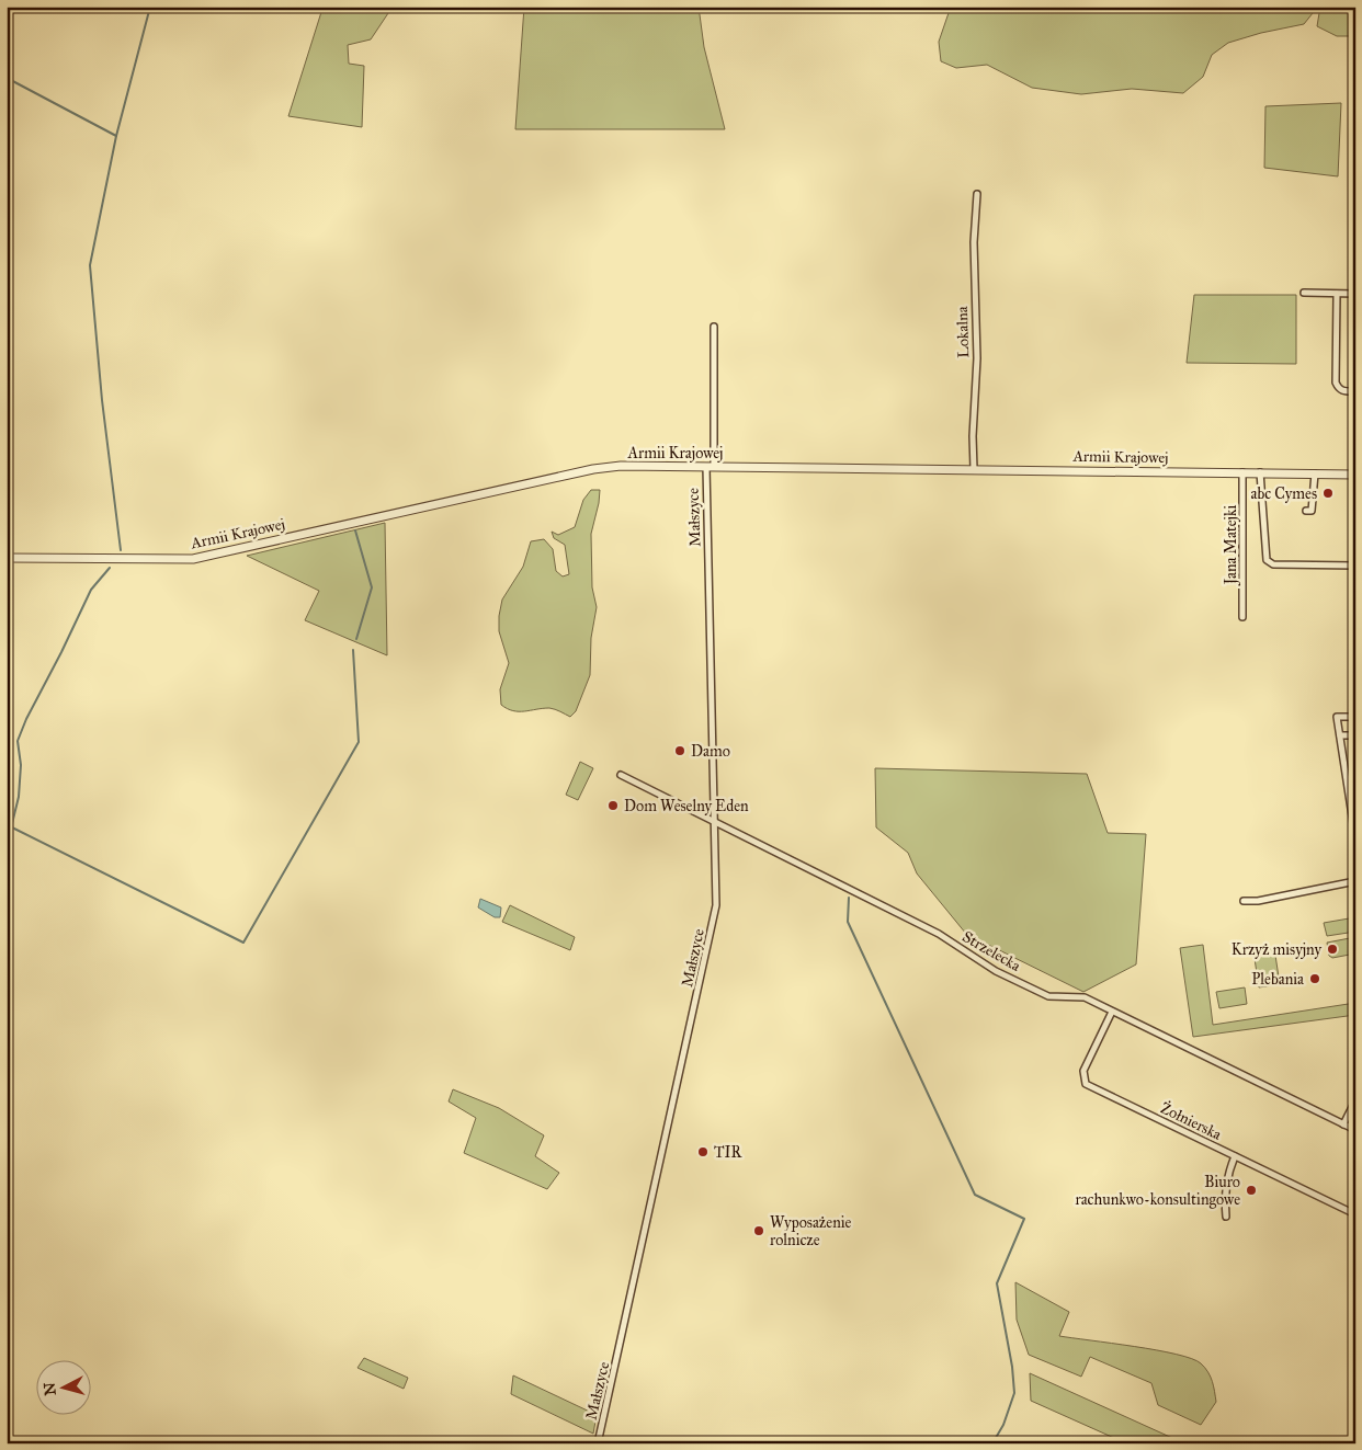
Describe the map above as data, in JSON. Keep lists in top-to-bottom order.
{
  "streets": {
    "street": [
      "Lokalna",
      "Armii Krajowej",
      "Małszyce",
      "Jana Matejki",
      "Strzelecka",
      "Żołnierska"
    ]
  },
  "crossings": [
    ["Lokalna", "Armii Krajowej"],
    ["Armii Krajowej", "Małszyce"],
    ["Armii Krajowej", "Jana Matejki"],
    ["Małszyce", "Strzelecka"],
    ["Strzelecka", "Żołnierska"]
  ],
  "places": [
    "abc Cymes",
    "Damo",
    "Dom Weselny Eden",
    "Krzyż misyjny",
    "Plebania",
    "TIR",
    "Biuro rachunkwo-konsultingowe",
    "Wyposażenie rolnicze"
  ],
  "north": "left"
}
